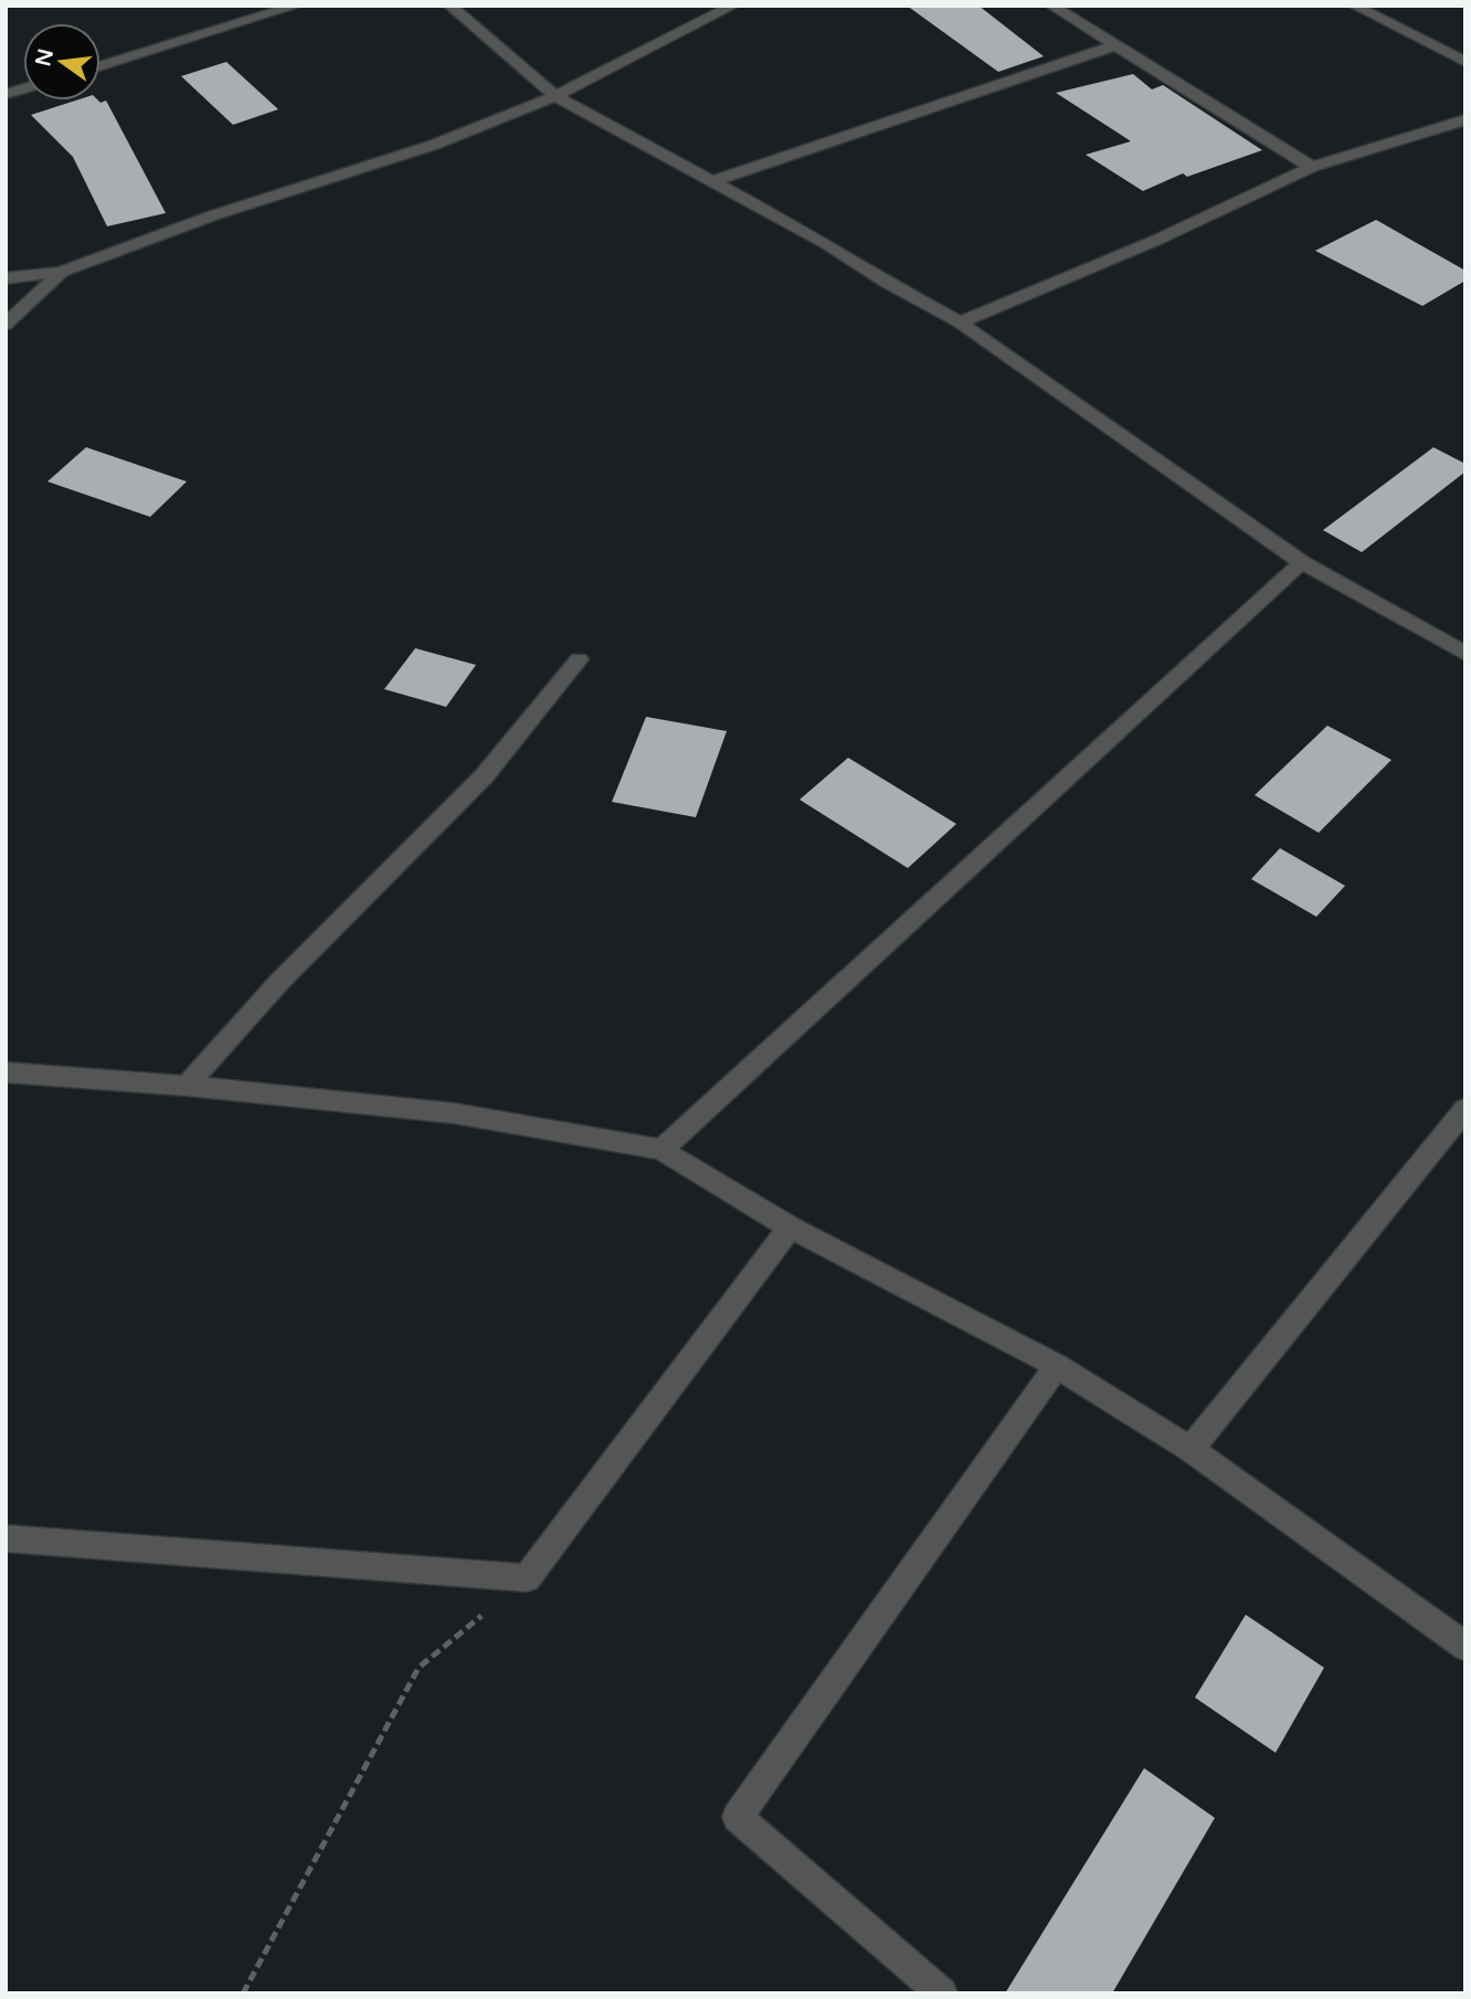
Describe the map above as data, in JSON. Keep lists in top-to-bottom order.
{
  "north": "left"
}
